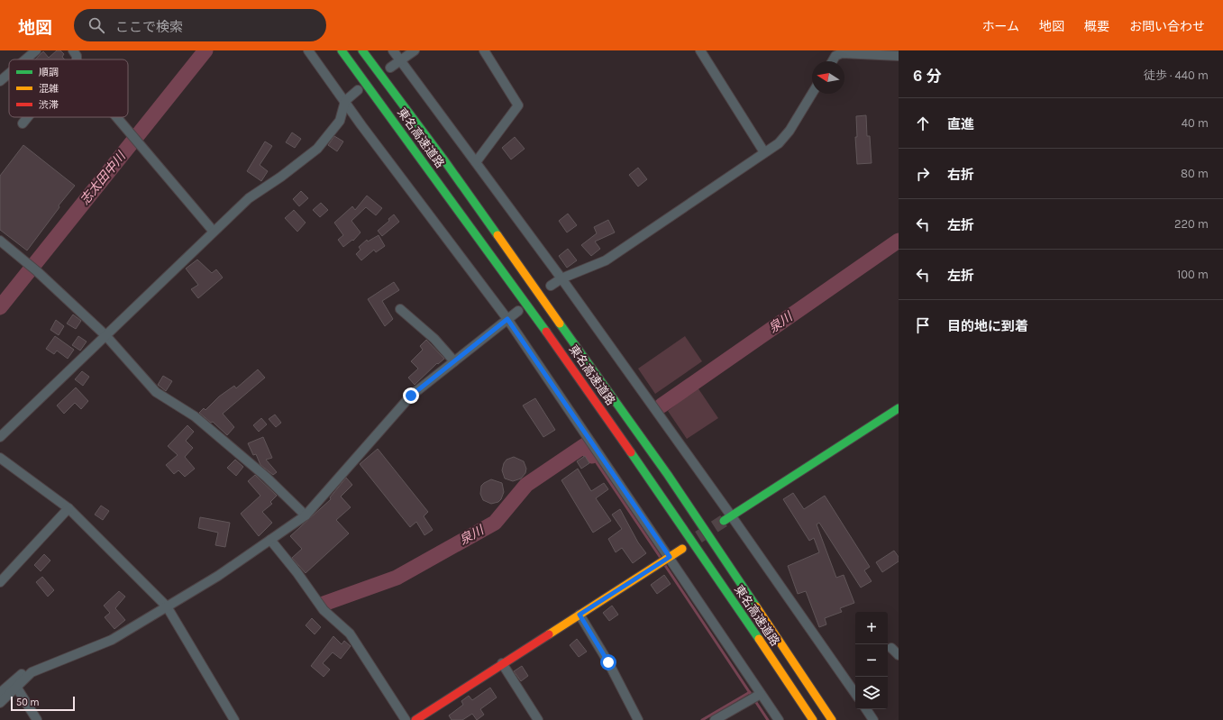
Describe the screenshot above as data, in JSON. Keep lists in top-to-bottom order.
{
  "streets": {
    "main road": ["東名高速道路"]
  },
  "water": ["志太田中川", "泉川"],
  "legend": ["順調", "混雑", "渋滞"],
  "scale_bar": "50 m",
  "north": "left",
  "page": {
    "header": "地図",
    "search": "ここで検索",
    "nav": [
      "ホーム",
      "地図",
      "概要",
      "お問い合わせ"
    ],
    "heading": ["6 分", "徒歩 · 440 m"],
    "list": [
      ["直進", "40 m"],
      ["右折", "80 m"],
      ["左折", "220 m"],
      ["左折", "100 m"],
      "目的地に到着"
    ],
    "map_buttons": ["+", "−"],
    "scale": "50 m"
  }
}
